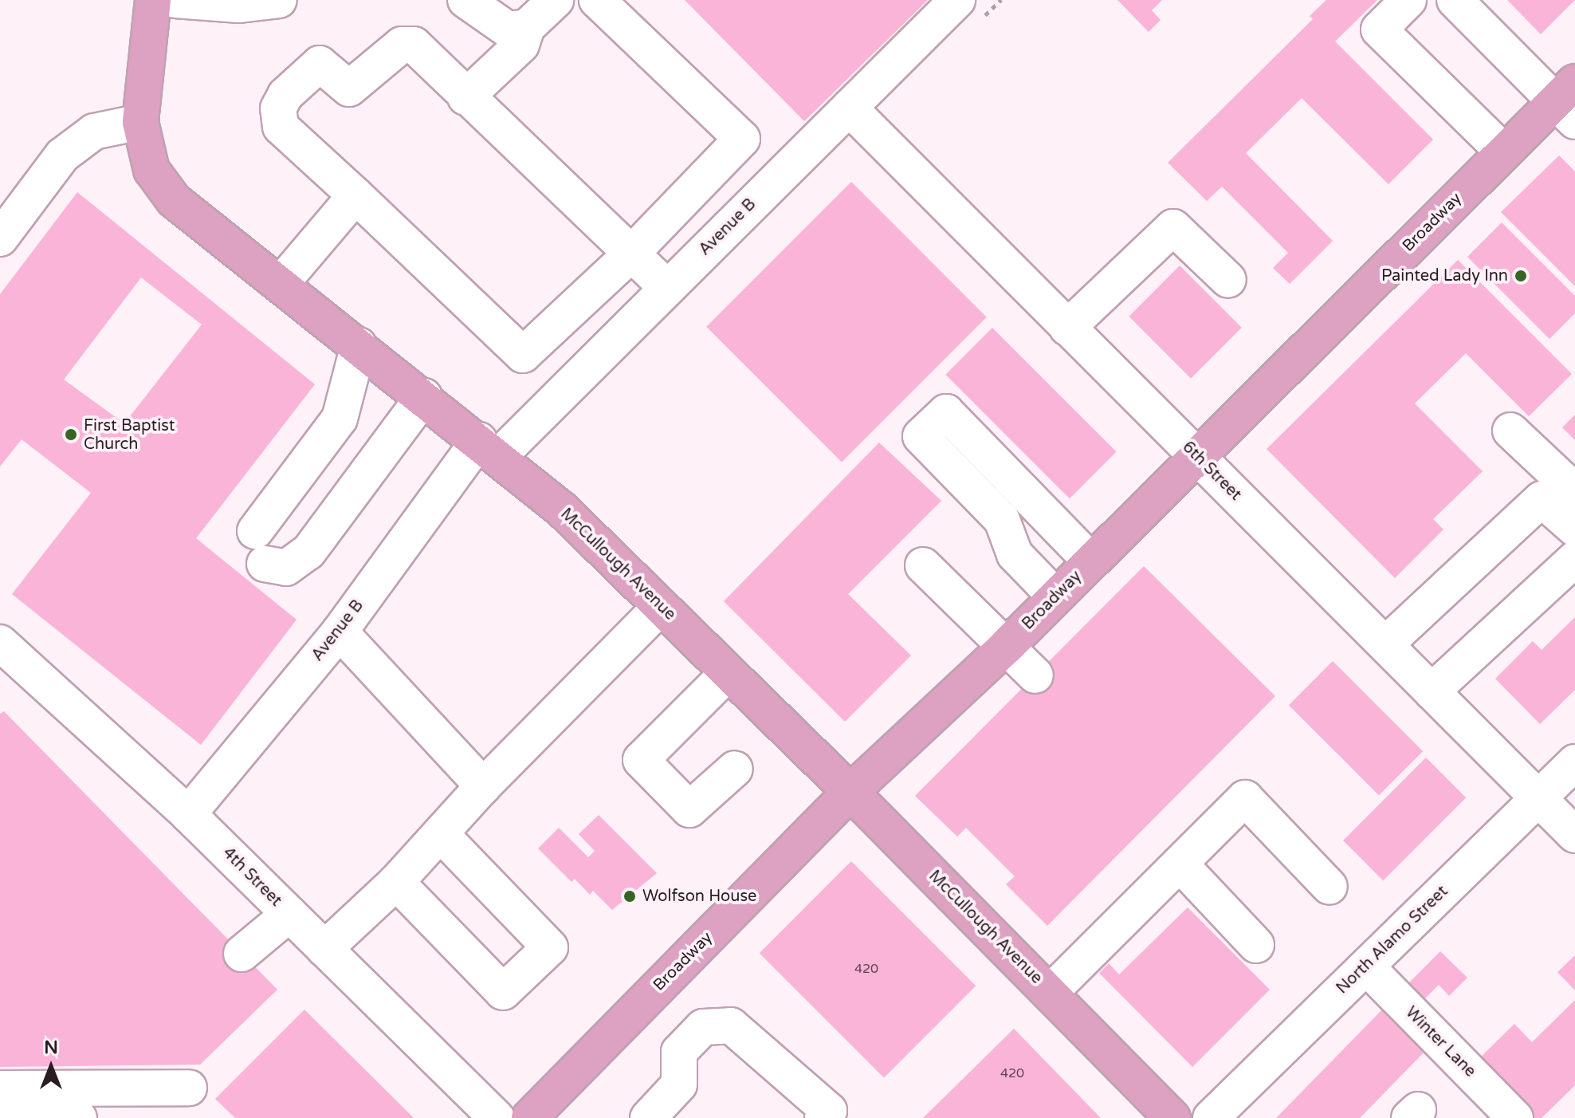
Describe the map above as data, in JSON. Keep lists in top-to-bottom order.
{
  "streets": {
    "main road": ["Broadway", "McCullough Avenue"],
    "street": [
      "Avenue B",
      "6th Street",
      "4th Street",
      "North Alamo Street",
      "Winter Lane"
    ]
  },
  "crossings": [
    ["Broadway", "6th Street"],
    ["Broadway", "McCullough Avenue"],
    ["Avenue B", "6th Street"],
    ["Avenue B", "McCullough Avenue"],
    ["Avenue B", "4th Street"],
    ["6th Street", "North Alamo Street"],
    ["North Alamo Street", "Winter Lane"]
  ],
  "places": ["Painted Lady Inn", "First Baptist Church", "Wolfson House"],
  "house_numbers": ["420", "420"],
  "north": "top"
}
